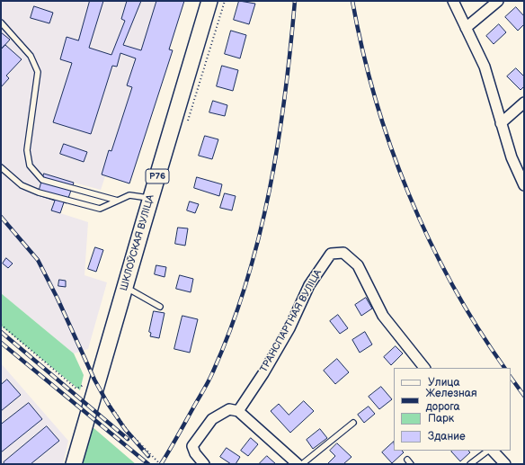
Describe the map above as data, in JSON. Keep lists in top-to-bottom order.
{
  "streets": {
    "main road": ["Р76", "ШКЛОЎСКАЯ ВУЛІЦА"],
    "street": ["ТРАНСПАРТНАЯ ВУЛІЦА"]
  },
  "legend": [
    "Улица",
    "Железная дорога",
    "Парк",
    "Здание"
  ]
}
